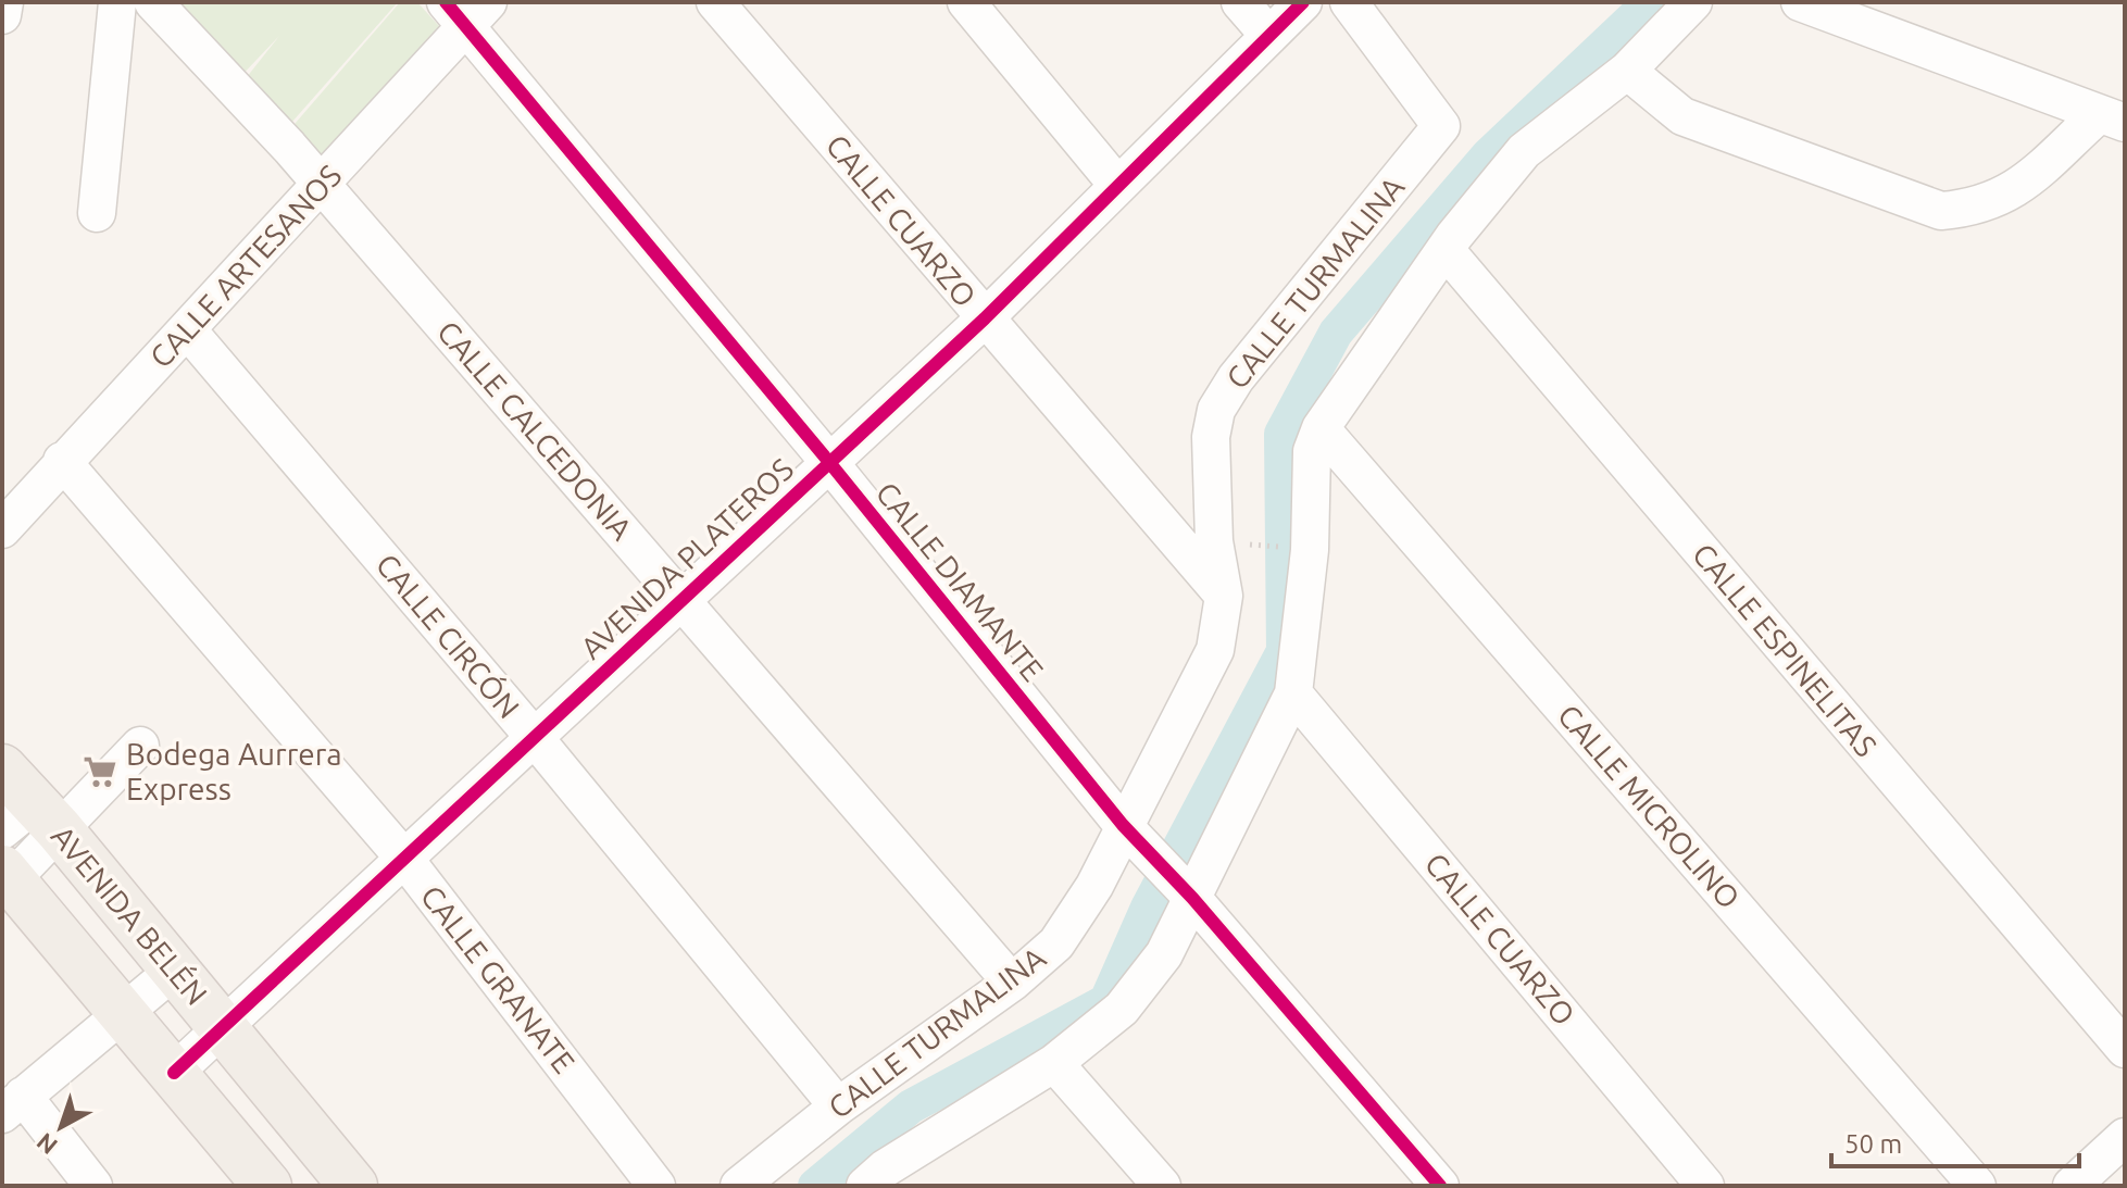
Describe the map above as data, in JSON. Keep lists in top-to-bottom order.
{
  "streets": {
    "main road": ["AVENIDA BELÉN"],
    "street": [
      "CALLE CUARZO",
      "CALLE ARTESANOS",
      "CALLE TURMALINA",
      "CALLE CALCEDONIA",
      "AVENIDA PLATEROS",
      "CALLE DIAMANTE",
      "CALLE CIRCÓN",
      "CALLE ESPINELITAS",
      "CALLE MICROLINO",
      "CALLE GRANATE"
    ]
  },
  "crossings": [
    ["CALLE CUARZO", "CALLE TURMALINA"],
    ["CALLE CUARZO", "AVENIDA PLATEROS"],
    ["CALLE ARTESANOS", "CALLE CALCEDONIA"],
    ["CALLE ARTESANOS", "CALLE DIAMANTE"],
    ["CALLE ARTESANOS", "CALLE CIRCÓN"],
    ["CALLE ARTESANOS", "CALLE GRANATE"],
    ["CALLE TURMALINA", "CALLE CALCEDONIA"],
    ["CALLE TURMALINA", "CALLE DIAMANTE"],
    ["CALLE TURMALINA", "CALLE CIRCÓN"],
    ["CALLE CALCEDONIA", "AVENIDA PLATEROS"],
    ["AVENIDA PLATEROS", "CALLE DIAMANTE"],
    ["AVENIDA PLATEROS", "CALLE CIRCÓN"],
    ["AVENIDA PLATEROS", "AVENIDA BELÉN"],
    ["AVENIDA PLATEROS", "CALLE GRANATE"]
  ],
  "places": {
    "supermarket": ["Bodega Aurrera Express"]
  },
  "scale_bar": "50 m",
  "north": "bottom left"
}
